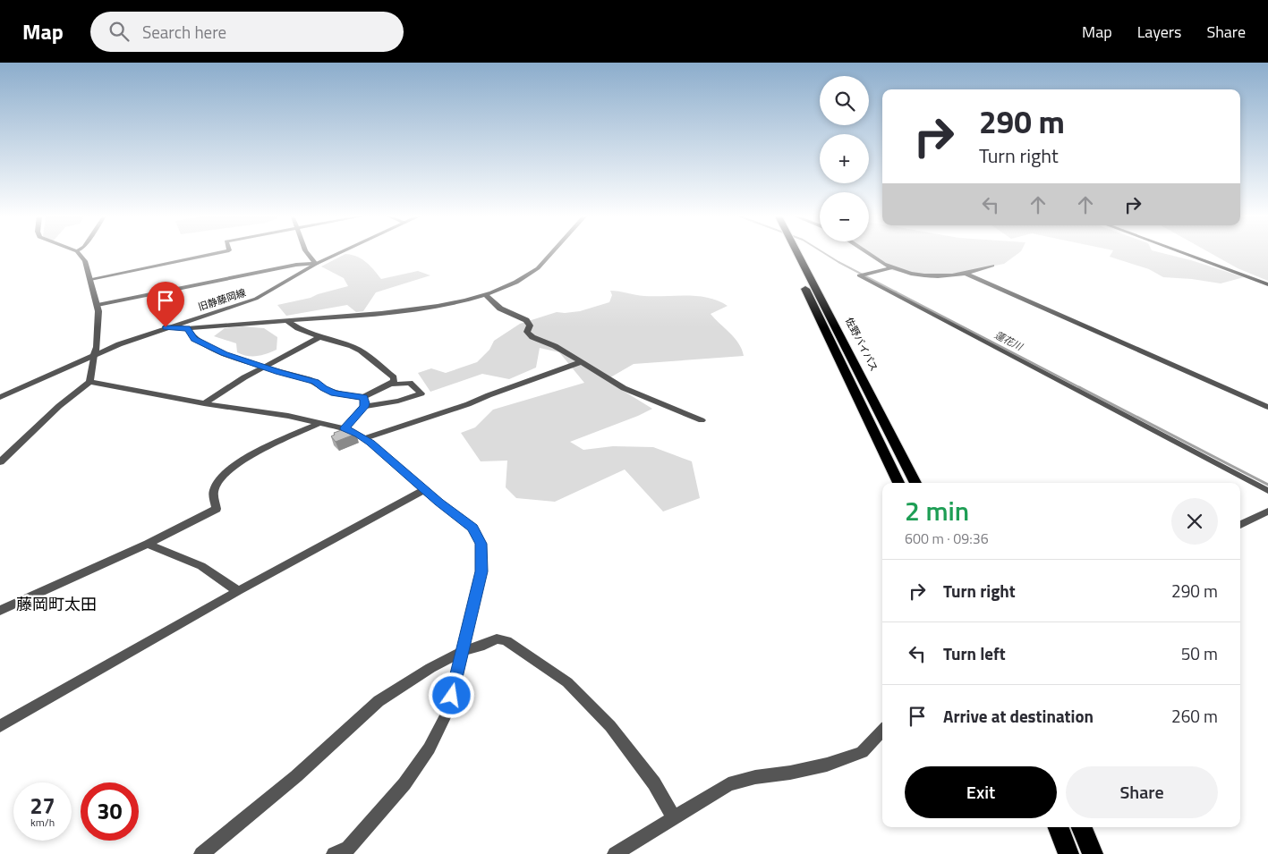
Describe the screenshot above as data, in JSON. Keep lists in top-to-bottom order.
{
  "streets": {
    "highway": ["佐野バイパス"],
    "street": ["旧静藤岡線"]
  },
  "districts": ["藤岡町太田"],
  "water": ["蓮花川"],
  "page": {
    "header": "Map",
    "search": "Search here",
    "nav": ["Map", "Layers", "Share"],
    "map_buttons": ["+", "−"],
    "turn": ["290 m", "Turn right"],
    "heading": ["2 min", "600 m · 09:36"],
    "list": [
      {
        "name": "Turn right",
        "value": "290 m"
      },
      {
        "name": "Turn left",
        "value": "50 m"
      },
      {
        "name": "Arrive at destination",
        "value": "260 m"
      }
    ],
    "buttons": ["Exit", "Share"],
    "speed": "27 km/h",
    "limit": "30"
  }
}
